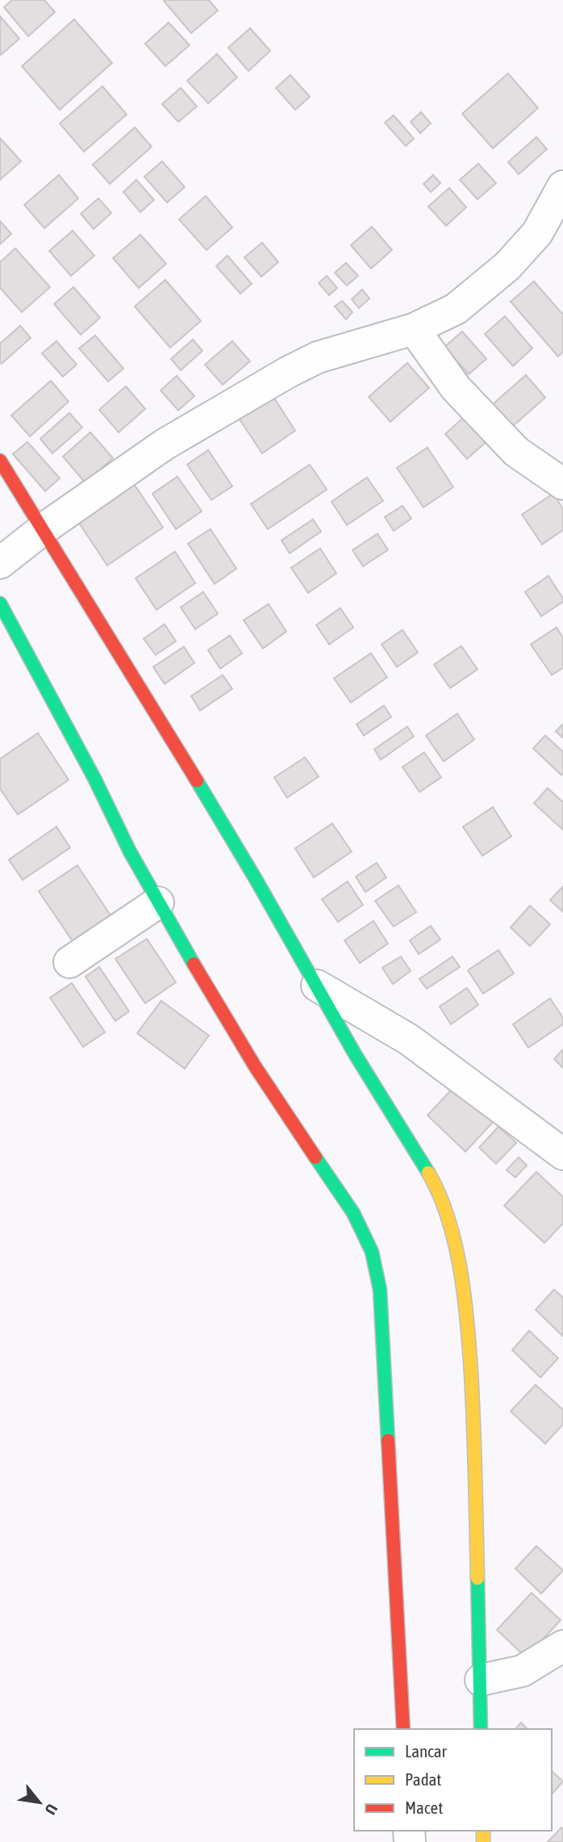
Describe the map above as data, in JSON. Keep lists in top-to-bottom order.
{
  "legend": ["Lancar", "Padat", "Macet"],
  "north": "bottom right"
}
